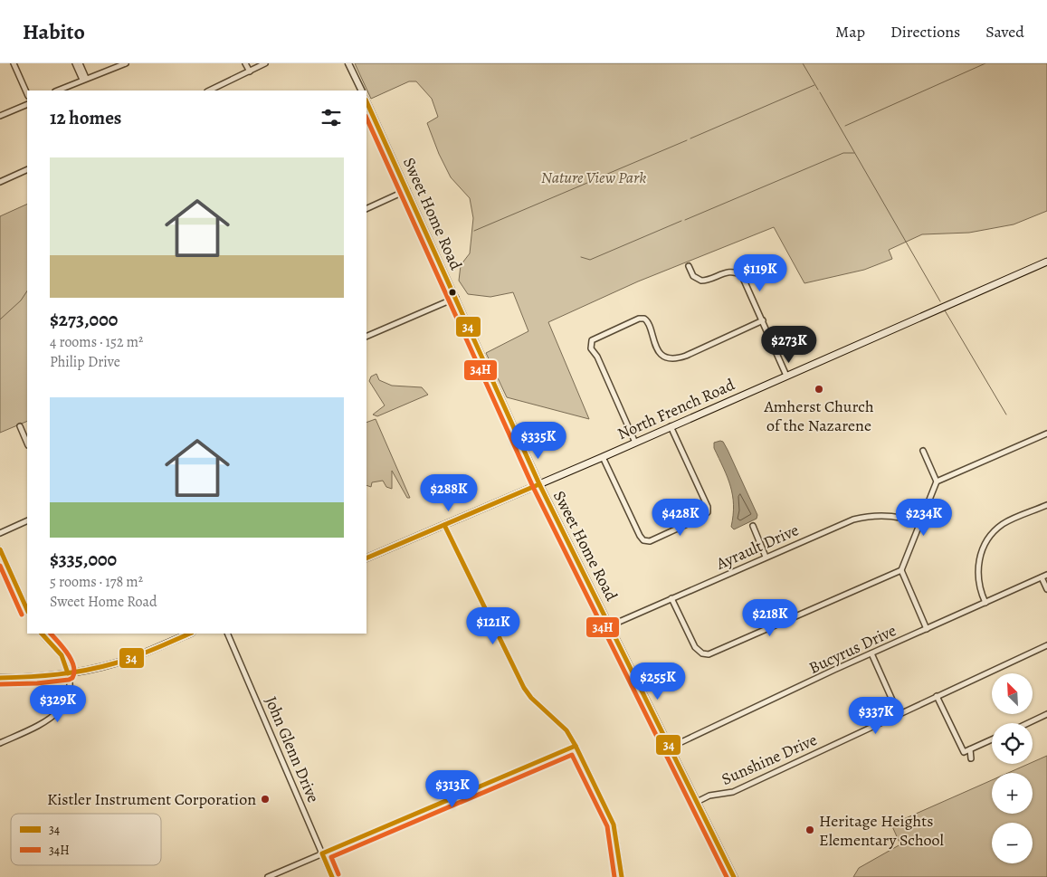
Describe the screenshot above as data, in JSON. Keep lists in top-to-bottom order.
{
  "streets": {
    "main road": ["Sweet Home Road", "North French Road"],
    "street": [
      "Ayrault Drive",
      "Bucyrus Drive",
      "John Glenn Drive",
      "Sunshine Drive"
    ]
  },
  "crossings": [
    ["Sweet Home Road", "North French Road"],
    ["Sweet Home Road", "Ayrault Drive"],
    ["Sweet Home Road", "Bucyrus Drive"],
    ["Sweet Home Road", "Sunshine Drive"]
  ],
  "parks": ["Nature View Park"],
  "places": ["Amherst Church of the Nazarene", "Kistler Instrument Corporation", "Heritage Heights Elementary School"],
  "lines": ["transit line 34", "transit line 34H"],
  "legend": ["34", "34H"],
  "north": "top left",
  "page": {
    "header": "Habito",
    "nav": ["Map", "Directions", "Saved"],
    "heading": "12 homes",
    "list": [
      {
        "name": "$273,000",
        "note": "4 rooms · 152 m² · Philip Drive"
      },
      {
        "name": "$335,000",
        "note": "5 rooms · 178 m² · Sweet Home Road"
      }
    ],
    "price": [
      "$119K",
      "$273K",
      "$335K",
      "$288K",
      "$428K",
      "$234K",
      "$218K",
      "$121K",
      "$255K",
      "$329K",
      "$337K",
      "$313K"
    ],
    "map_buttons": ["+", "−"]
  }
}
